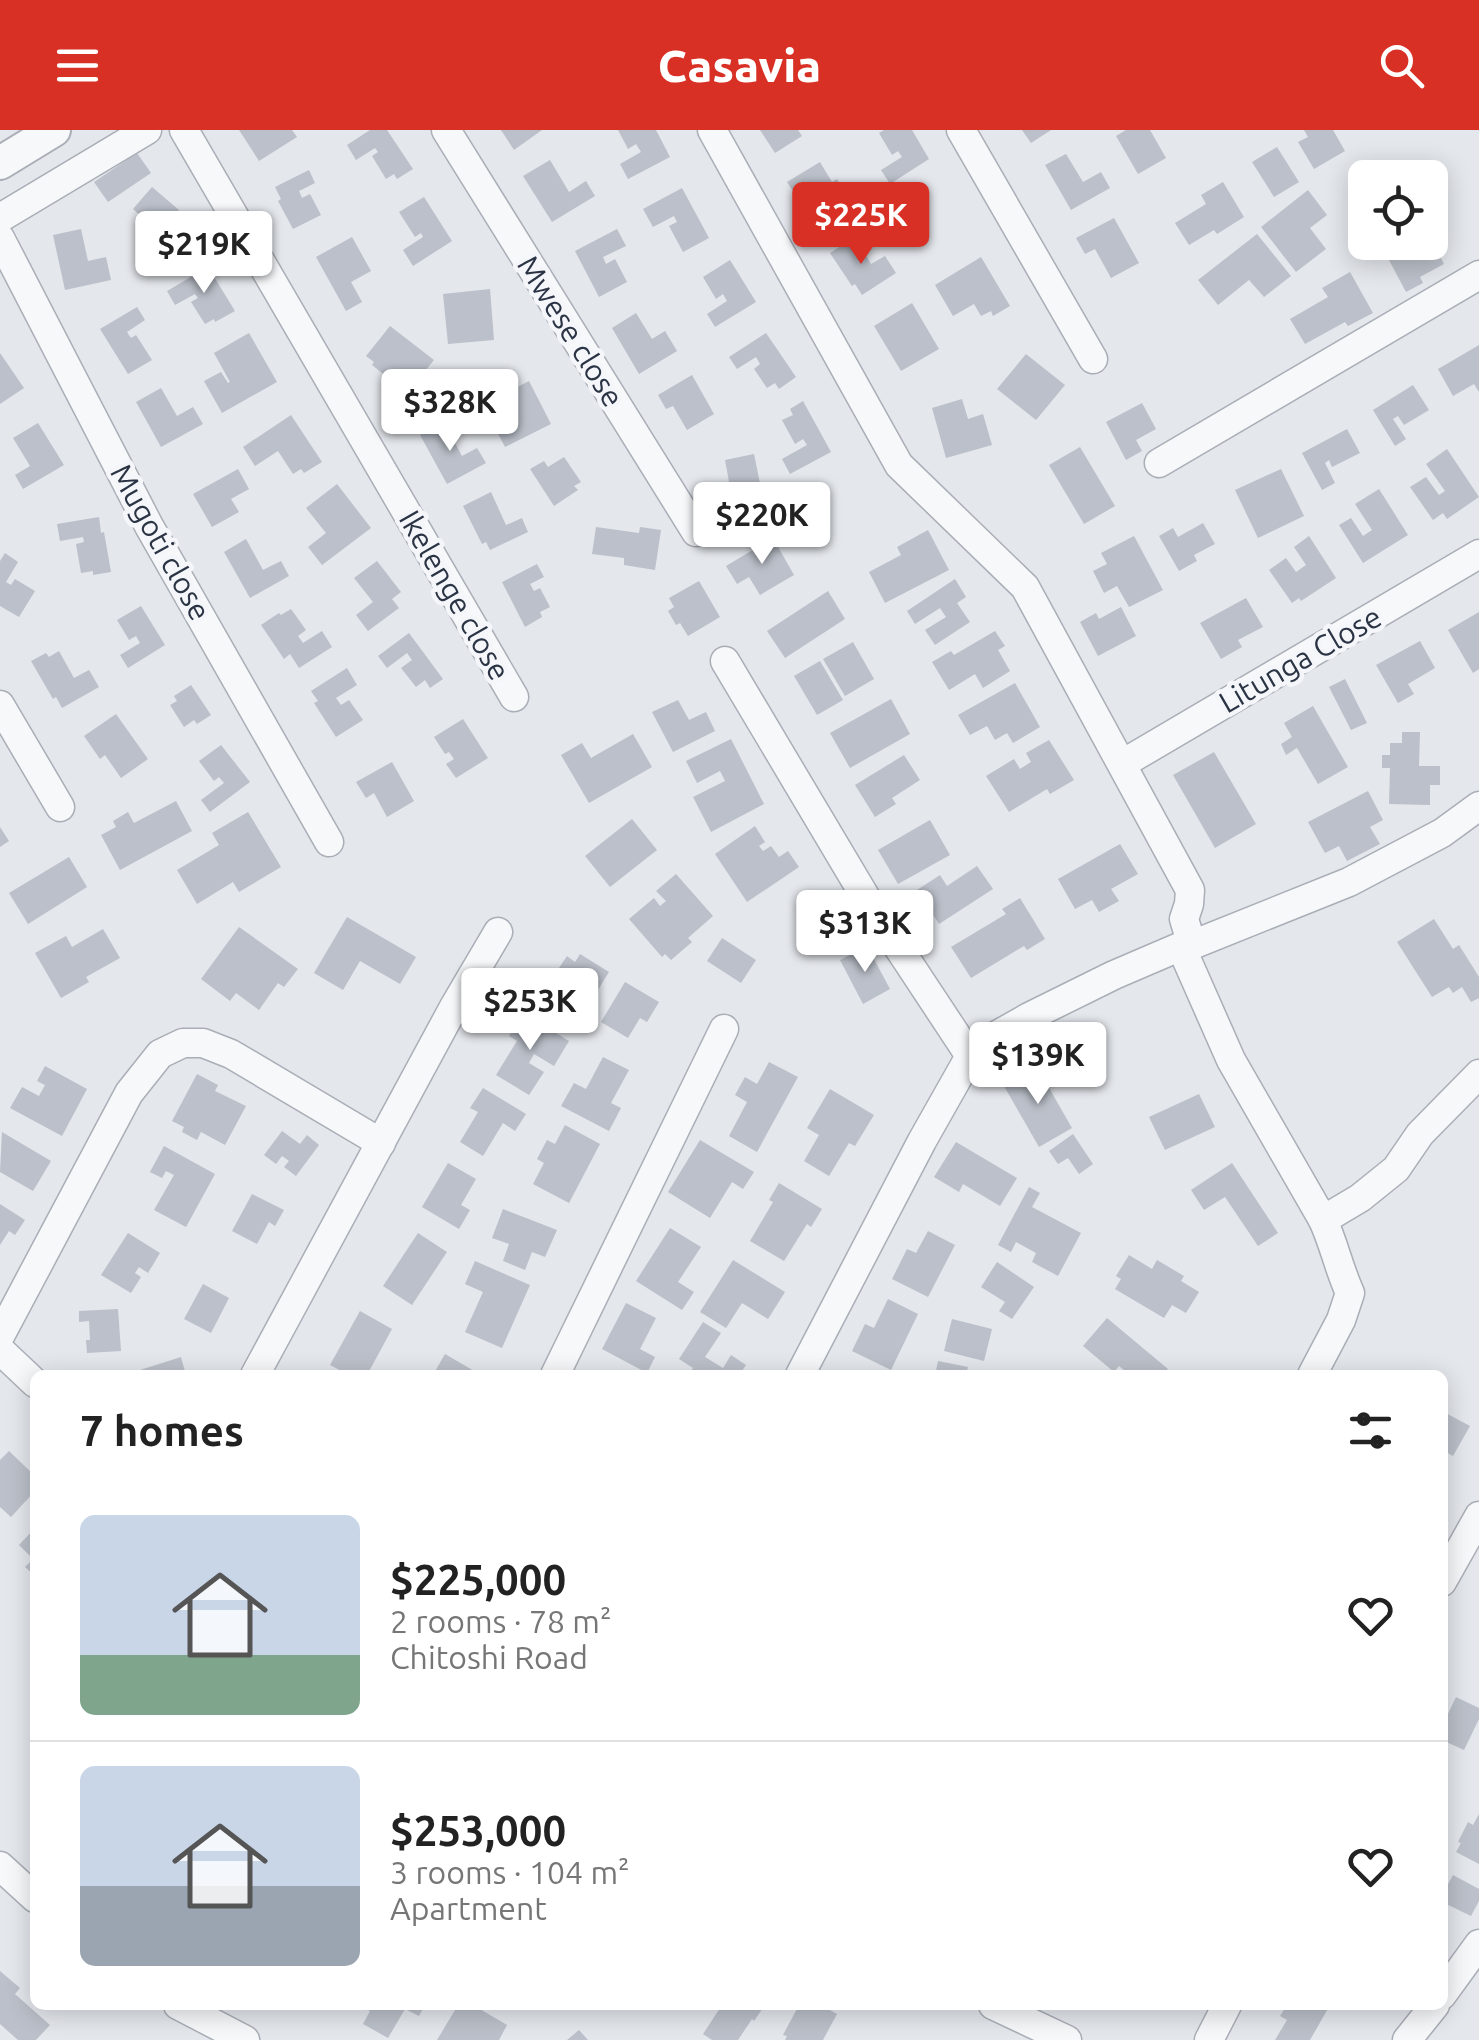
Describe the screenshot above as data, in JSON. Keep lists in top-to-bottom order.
{
  "streets": {
    "street": [
      "Mwese close",
      "Mugoti close",
      "Ikelenge close",
      "Litunga Close"
    ]
  },
  "page": {
    "header": "Casavia",
    "price": [
      "$225K",
      "$219K",
      "$328K",
      "$220K",
      "$313K",
      "$253K",
      "$139K"
    ],
    "heading": "7 homes",
    "list": [
      {
        "name": "$225,000",
        "note": "2 rooms · 78 m² · Chitoshi Road"
      },
      {
        "name": "$253,000",
        "note": "3 rooms · 104 m² · Apartment"
      }
    ]
  }
}
